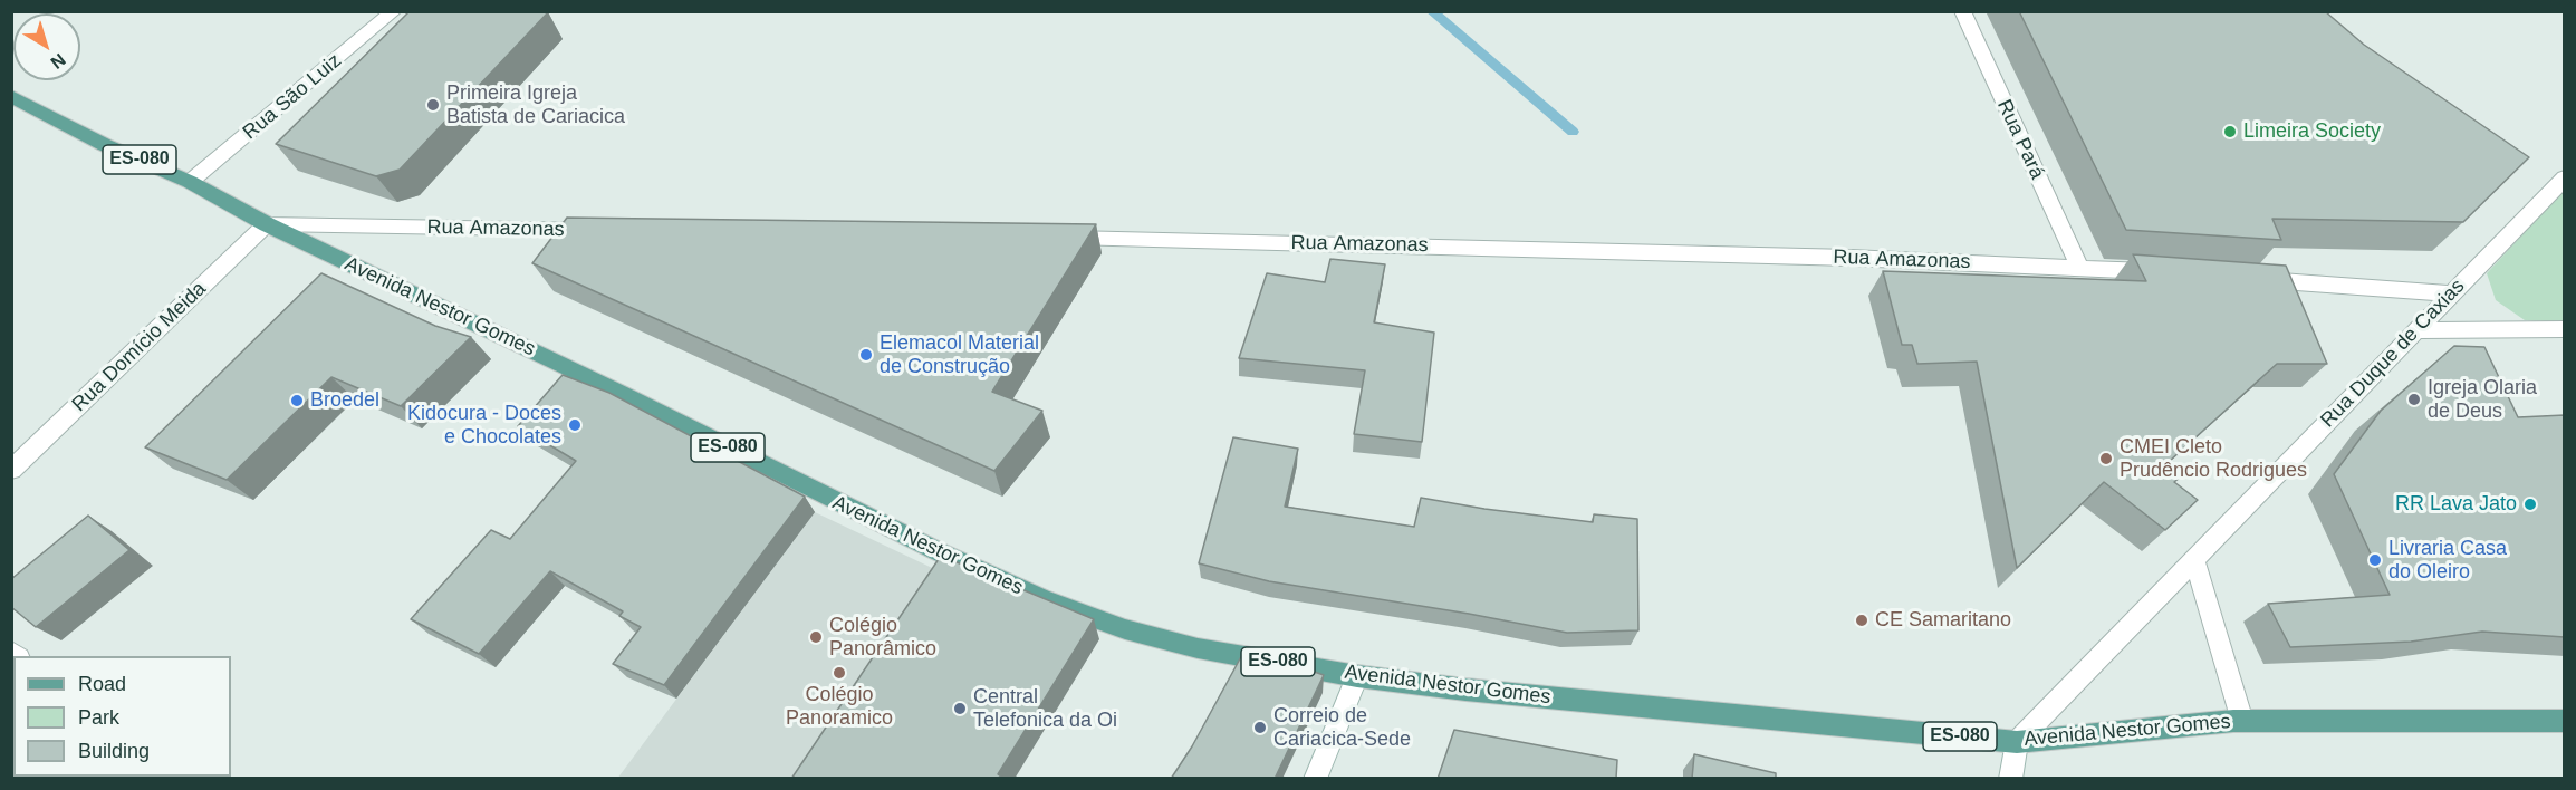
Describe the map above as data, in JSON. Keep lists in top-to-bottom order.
{
  "streets": {
    "main road": ["ES-080", "Avenida Nestor Gomes"],
    "street": [
      "Rua São Luiz",
      "Rua Pará",
      "Rua Amazonas",
      "Rua Domício Meida",
      "Rua Duque de Caxias"
    ]
  },
  "crossings": [
    ["Rua São Luiz", "Avenida Nestor Gomes"],
    ["Rua Pará", "Rua Amazonas"],
    ["Rua Amazonas", "Avenida Nestor Gomes"],
    ["Rua Amazonas", "Rua Domício Meida"],
    ["Avenida Nestor Gomes", "Rua Domício Meida"],
    ["Avenida Nestor Gomes", "Rua Duque de Caxias"]
  ],
  "places": [
    "Primeira Igreja Batista de Cariacica",
    "Limeira Society",
    "Elemacol Material de Construção",
    "Igreja Olaria de Deus",
    "Broedel",
    "Kidocura - Doces e Chocolates",
    "CMEI Cleto Prudêncio Rodrigues",
    "RR Lava Jato",
    "Livraria Casa do Oleiro",
    "CE Samaritano",
    "Colégio Panorâmico",
    "Colégio Panoramico",
    "Central Telefonica da Oi",
    "Correio de Cariacica-Sede"
  ],
  "legend": ["Road", "Park", "Building"],
  "north": "bottom right"
}
